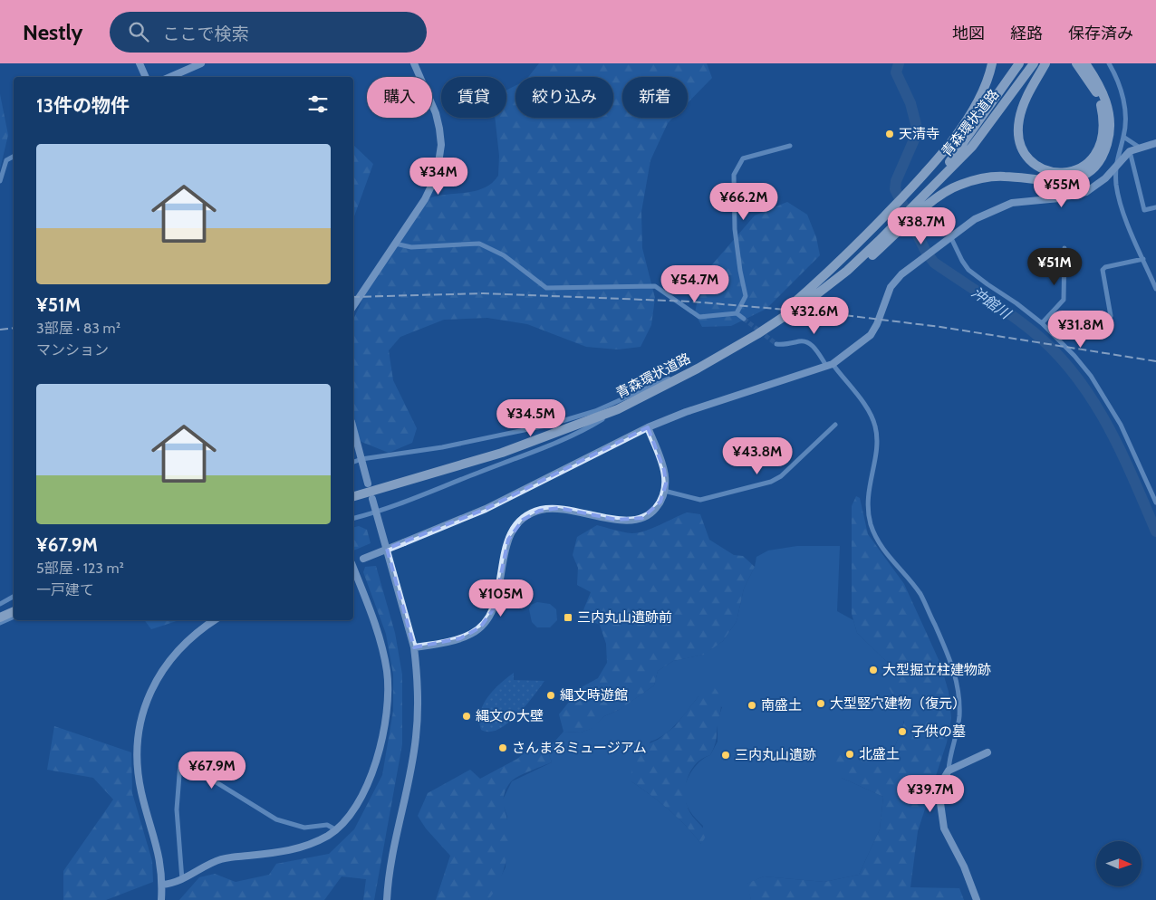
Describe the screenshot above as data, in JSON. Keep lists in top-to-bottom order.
{
  "streets": {
    "highway": ["青森環状道路"]
  },
  "water": ["沖館川"],
  "places": {
    "other": [
      "天清寺",
      "大型掘立柱建物跡",
      "縄文時遊館",
      "大型竪穴建物（復元）",
      "南盛土",
      "縄文の大壁",
      "子供の墓",
      "さんまるミュージアム",
      "北盛土",
      "三内丸山遺跡"
    ],
    "transit": ["三内丸山遺跡前"]
  },
  "north": "right",
  "page": {
    "header": "Nestly",
    "search": "ここで検索",
    "nav": ["地図", "経路", "保存済み"],
    "chip": [
      "購入",
      "賃貸",
      "絞り込み",
      "新着"
    ],
    "heading": "13件の物件",
    "list": [
      {
        "name": "¥51M",
        "note": "3部屋 · 83 m² · マンション"
      },
      {
        "name": "¥67.9M",
        "note": "5部屋 · 123 m² · 一戸建て"
      }
    ],
    "price": [
      "¥34M",
      "¥55M",
      "¥66.2M",
      "¥38.7M",
      "¥51M",
      "¥54.7M",
      "¥32.6M",
      "¥31.8M",
      "¥34.5M",
      "¥43.8M",
      "¥105M",
      "¥67.9M",
      "¥39.7M"
    ]
  }
}
